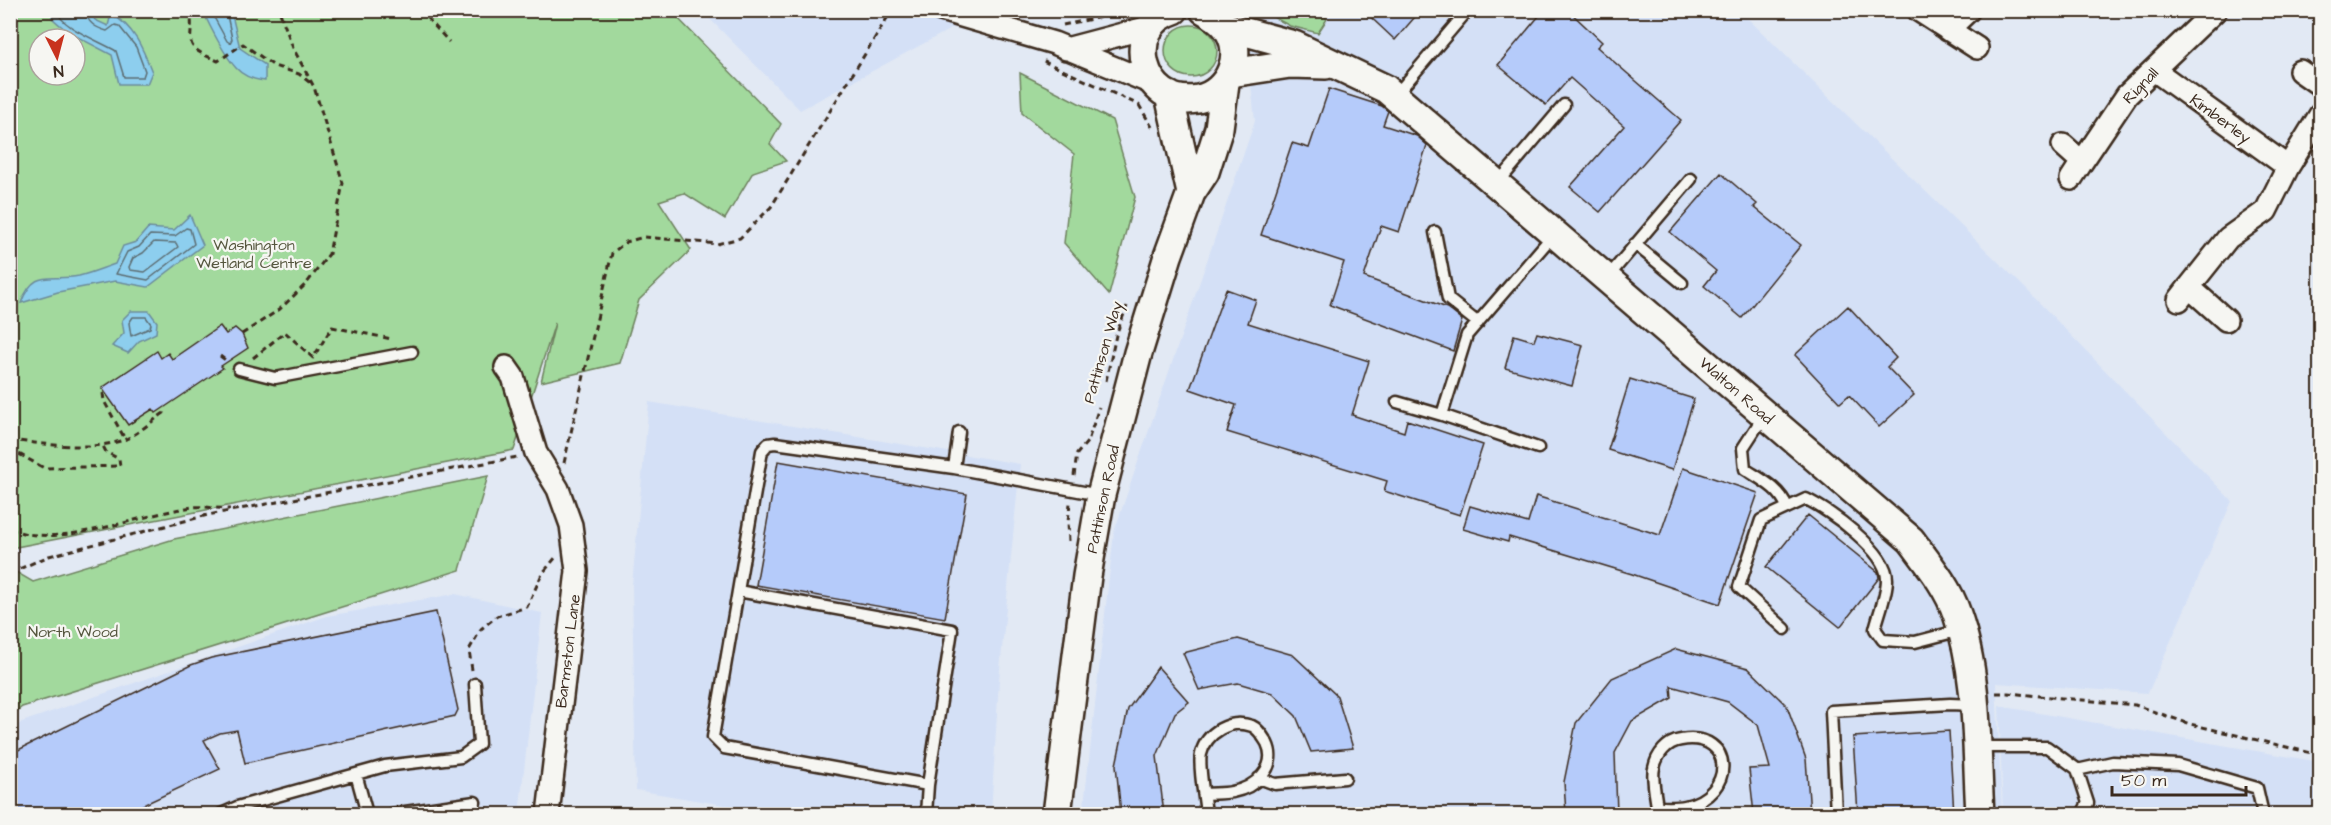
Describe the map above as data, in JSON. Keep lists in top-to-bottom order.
{
  "streets": {
    "street": [
      "Rignall",
      "Kimberley",
      "Walton Road",
      "Pattinson Road",
      "Barmston Lane"
    ],
    "path": ["Pattinson Way"]
  },
  "crossings": [
    ["Rignall", "Kimberley"],
    ["Walton Road", "Pattinson Road"]
  ],
  "parks": ["Washington Wetland Centre", "North Wood"],
  "scale_bar": "50 m",
  "north": "bottom"
}
